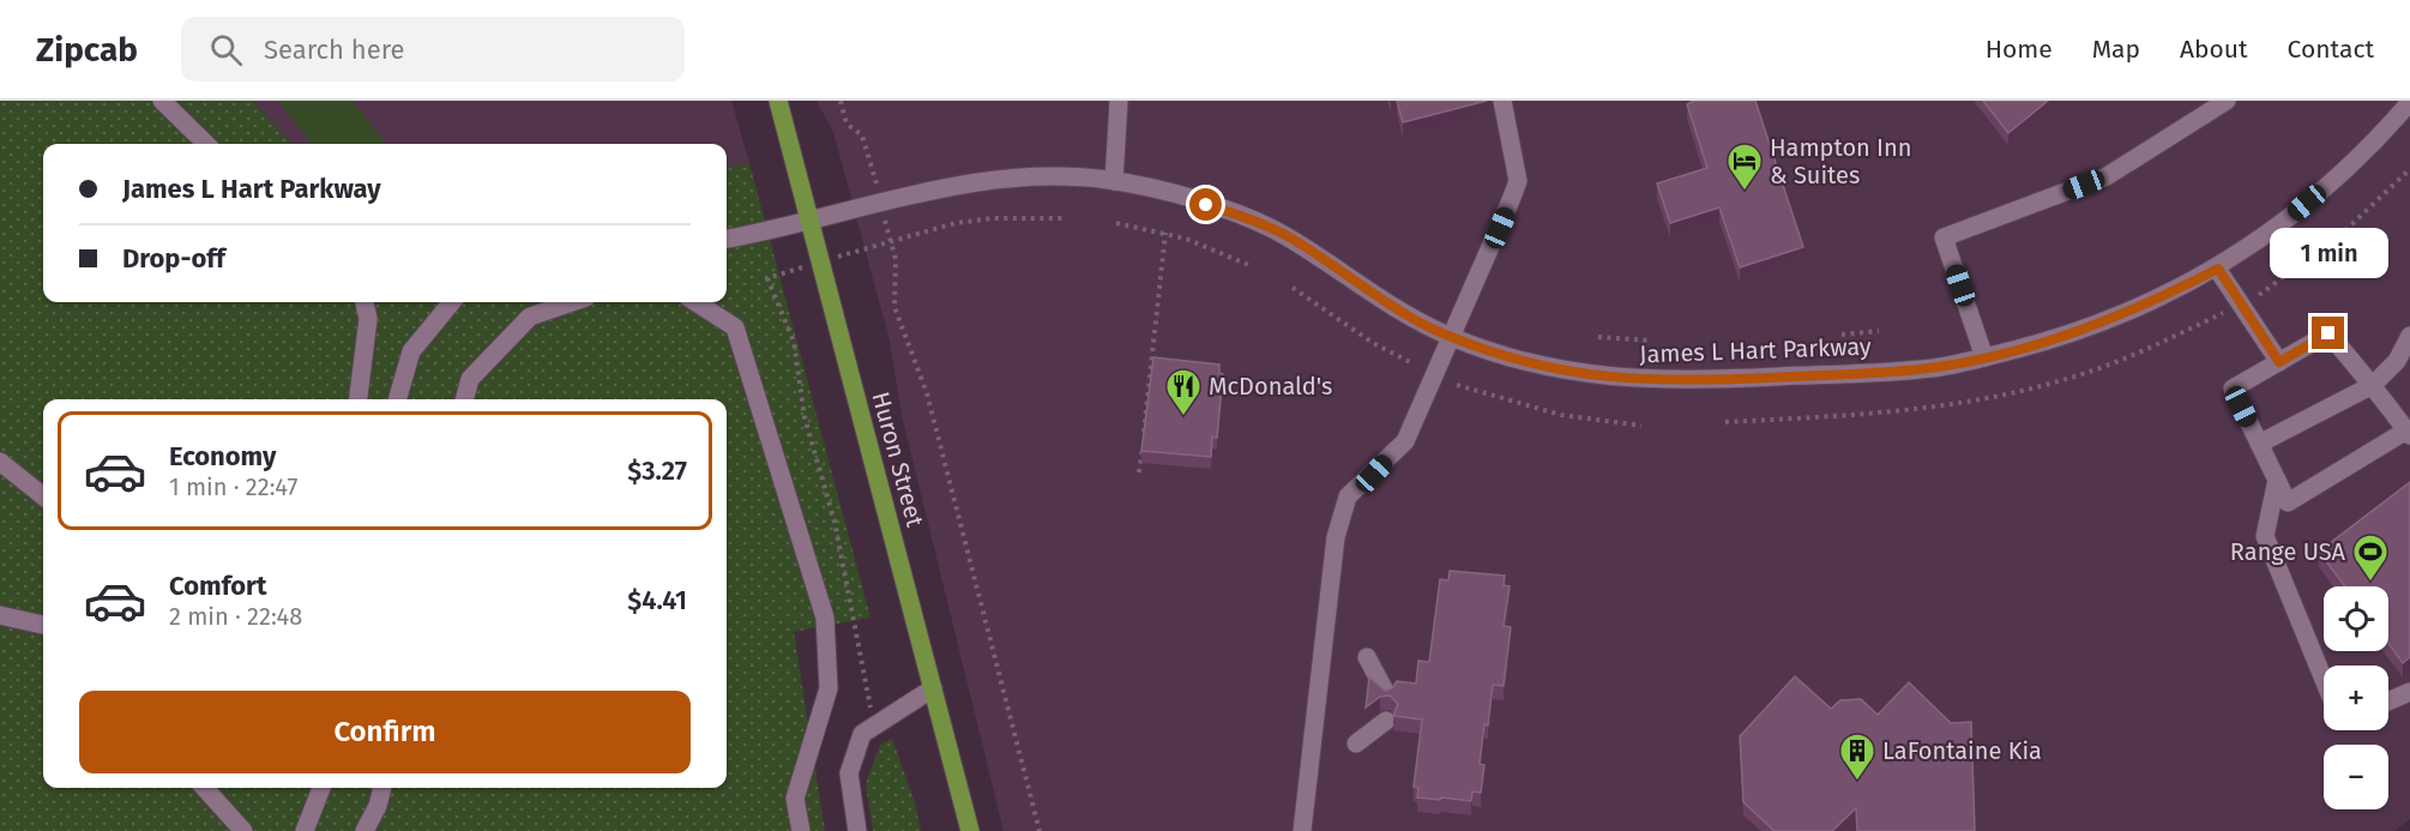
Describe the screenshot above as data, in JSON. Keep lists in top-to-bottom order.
{
  "streets": {
    "main road": ["Huron Street"],
    "street": ["James L Hart Parkway"]
  },
  "crossings": [
    ["James L Hart Parkway", "Huron Street"]
  ],
  "places": {
    "hotel": ["Hampton Inn & Suites"],
    "restaurant": ["McDonald's"],
    "sports": ["Range USA"],
    "building": ["LaFontaine Kia"]
  },
  "page": {
    "header": "Zipcab",
    "search": "Search here",
    "nav": [
      "Home",
      "Map",
      "About",
      "Contact"
    ],
    "banner": ["James L Hart Parkway", "Drop-off"],
    "bubble": "1 min",
    "list": [
      {
        "name": "Economy",
        "note": "1 min · 22:47",
        "value": "$3.27"
      },
      {
        "name": "Comfort",
        "note": "2 min · 22:48",
        "value": "$4.41"
      }
    ],
    "map_buttons": ["+", "−"],
    "buttons": "Confirm"
  }
}
